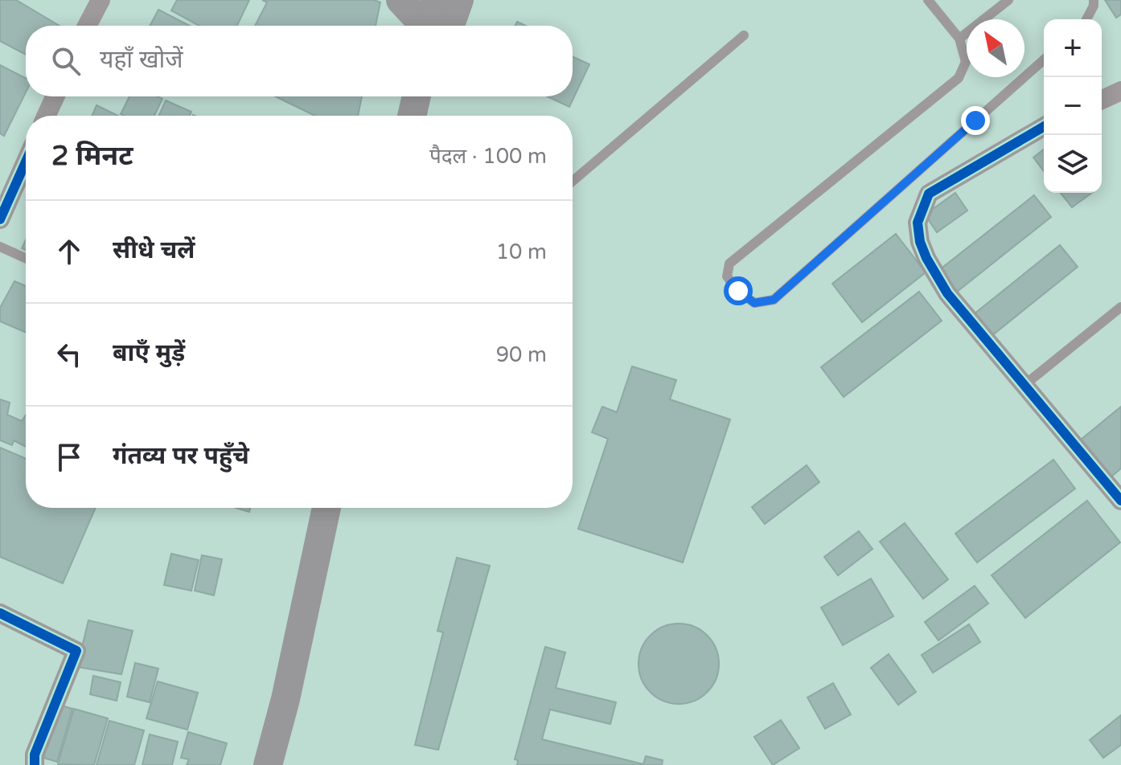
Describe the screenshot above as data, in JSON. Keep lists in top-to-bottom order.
{
  "north": "top left",
  "page": {
    "map_buttons": ["+", "−"],
    "search": "यहाँ खोजें",
    "heading": ["2 मिनट", "पैदल · 100 m"],
    "list": [
      ["सीधे चलें", "10 m"],
      ["बाएँ मुड़ें", "90 m"],
      "गंतव्य पर पहुँचे"
    ]
  }
}
